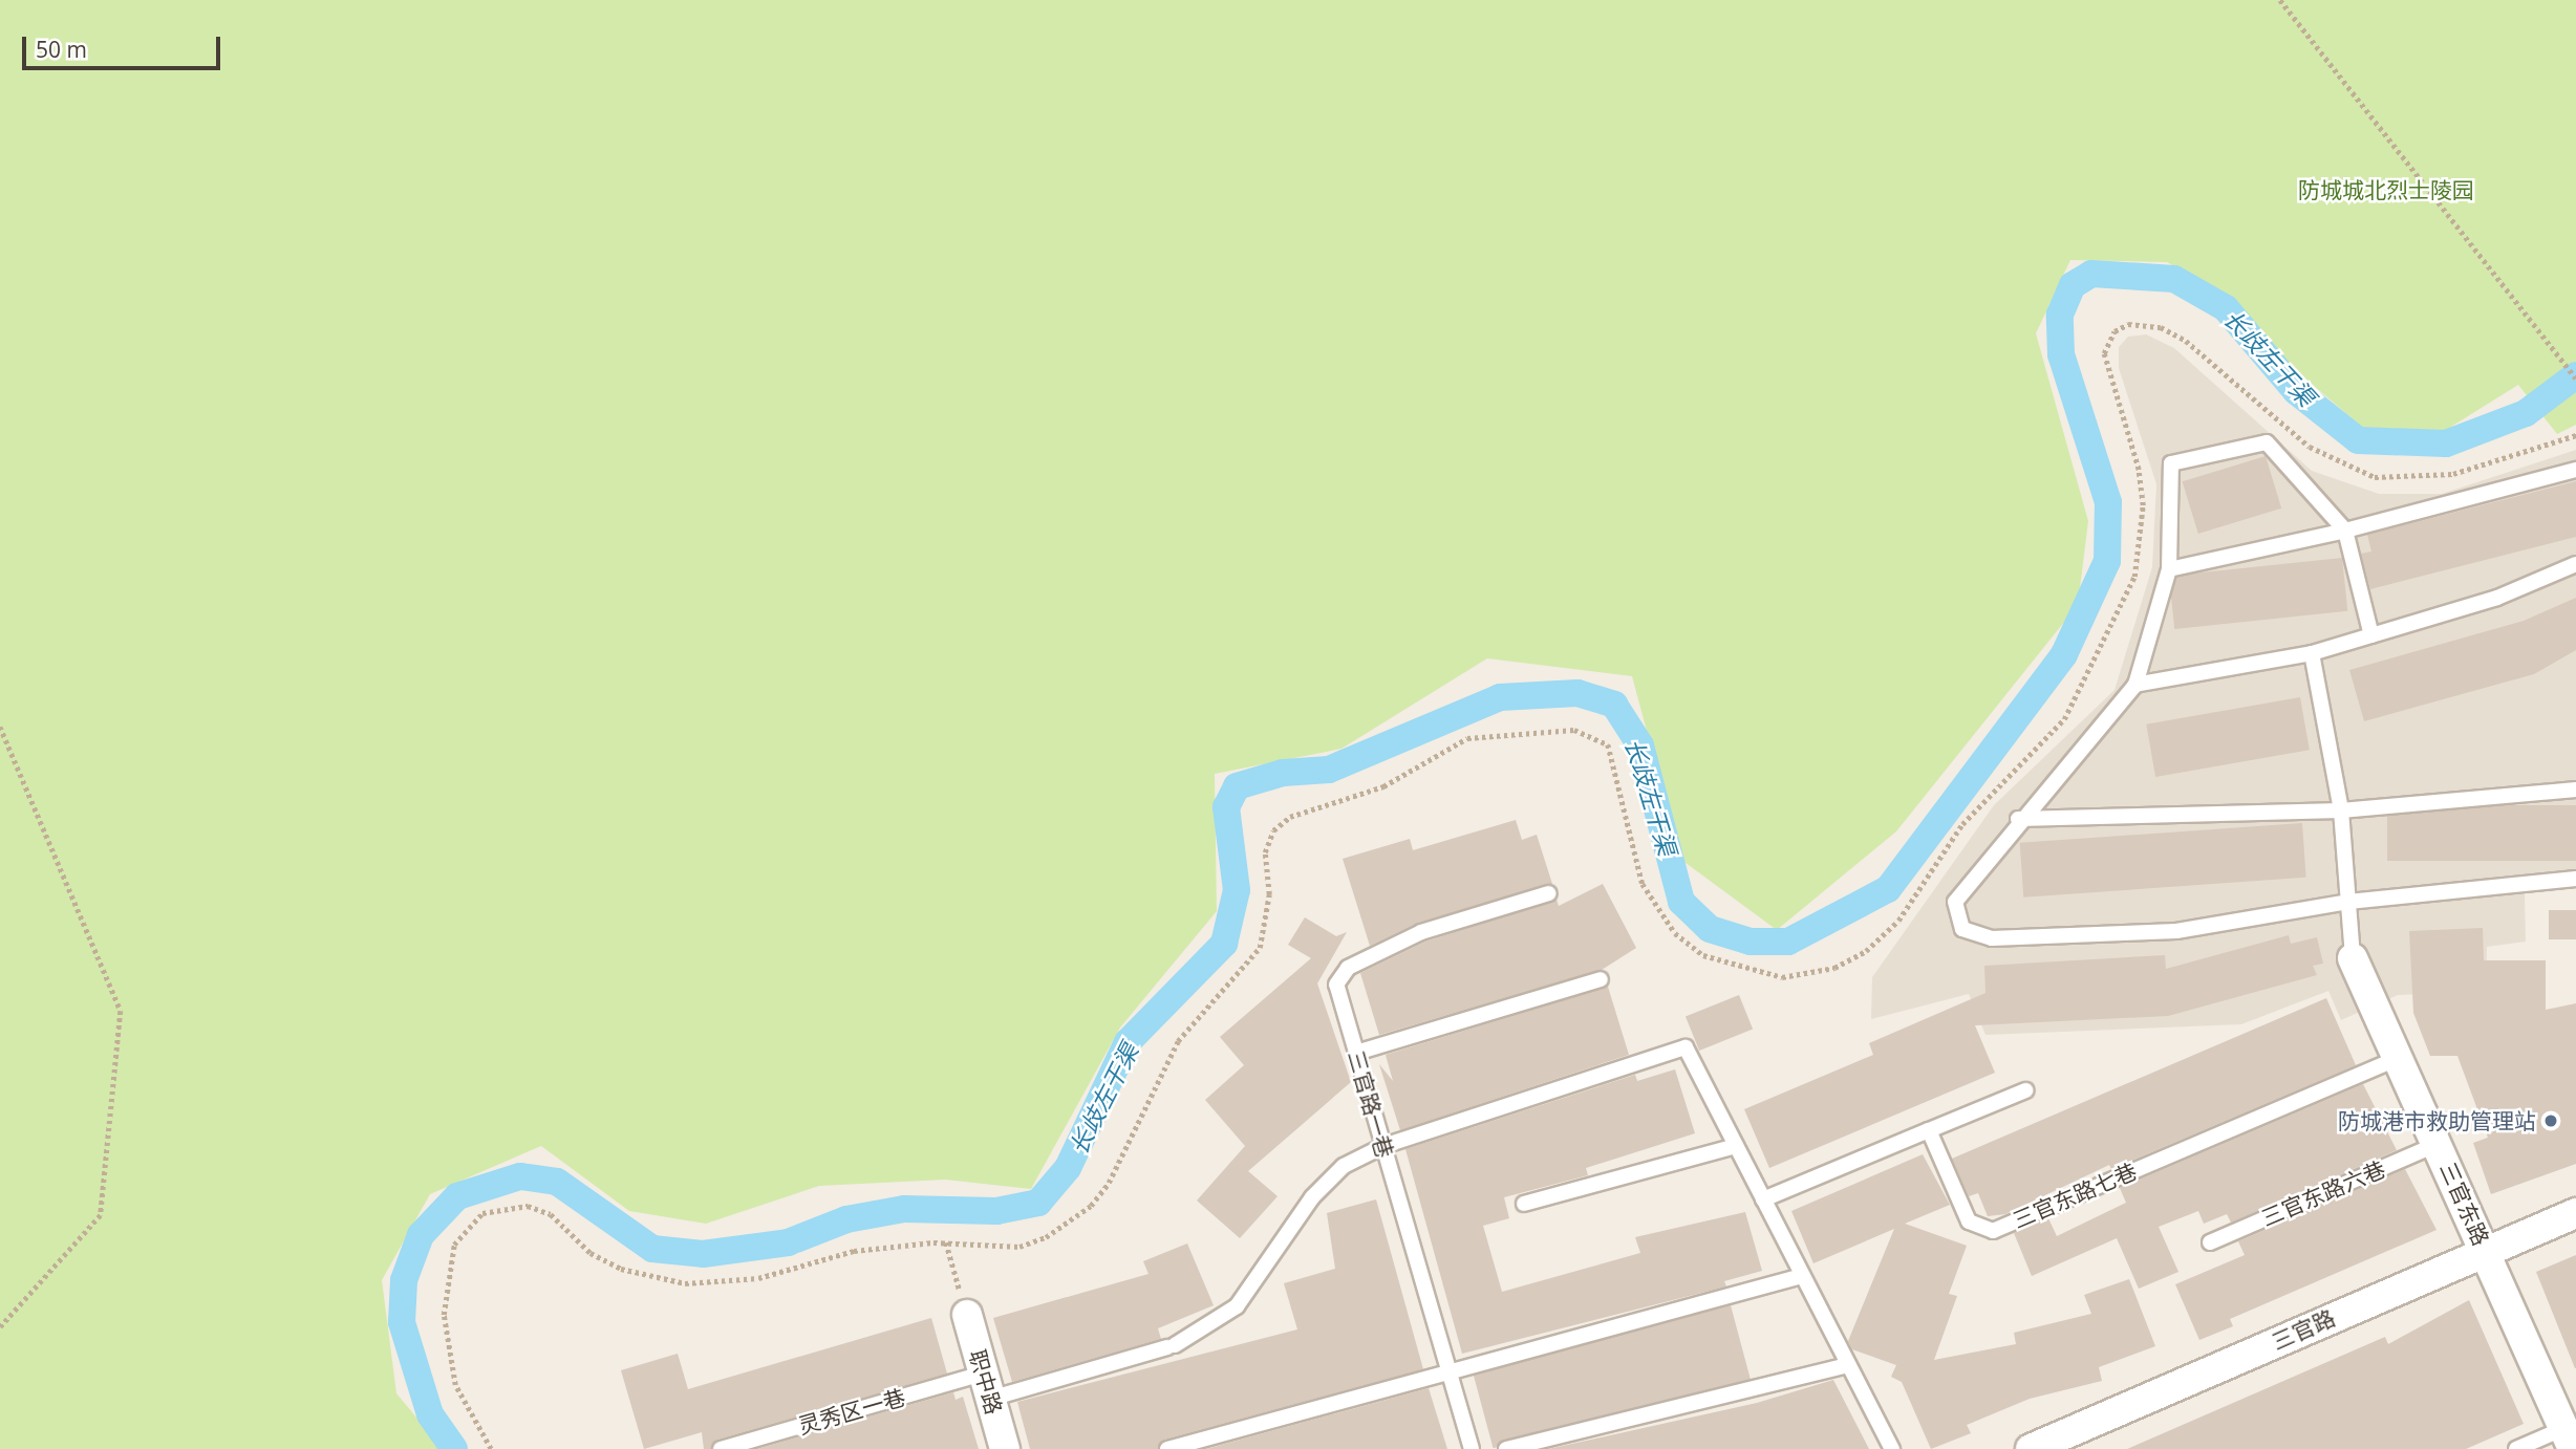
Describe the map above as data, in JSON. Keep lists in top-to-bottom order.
{
  "streets": {
    "street": ["三官东路", "三官路", "职中路"],
    "lane": [
      "三官路一巷",
      "三官东路六巷",
      "三官东路七巷",
      "灵秀区一巷"
    ]
  },
  "crossings": [
    ["三官路一巷", "灵秀区一巷"],
    ["三官东路六巷", "三官东路"],
    ["三官东路七巷", "三官东路"],
    ["三官东路", "三官路"],
    ["职中路", "灵秀区一巷"]
  ],
  "water": ["长歧左干渠"],
  "parks": ["防城城北烈士陵园"],
  "places": ["防城港市救助管理站"],
  "scale_bar": "50 m"
}
